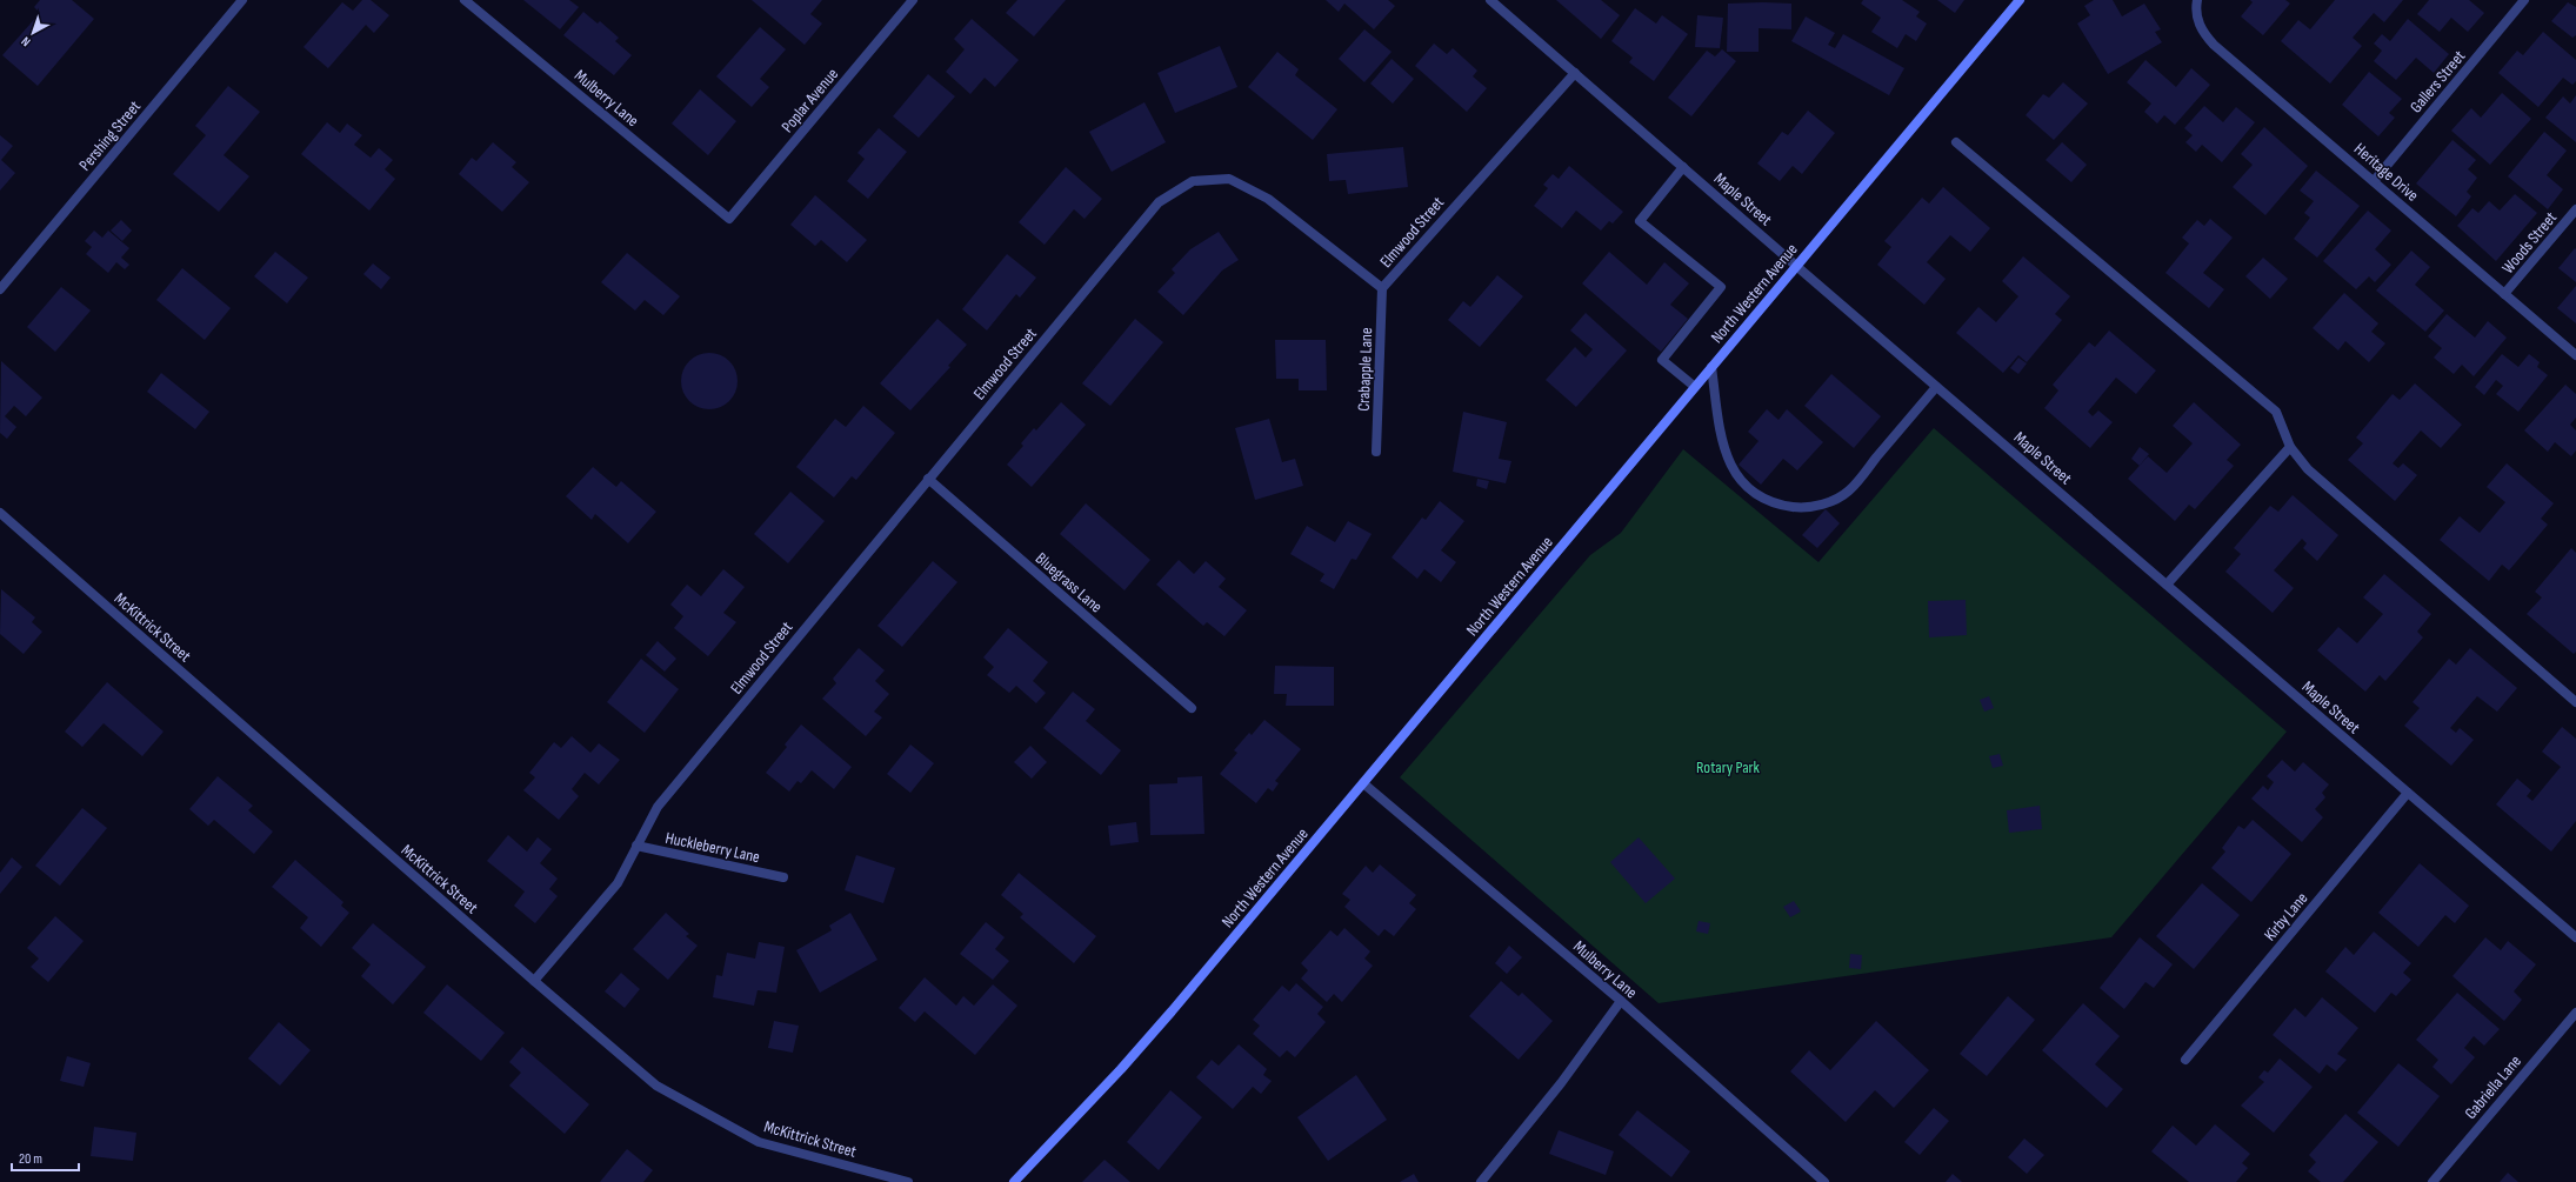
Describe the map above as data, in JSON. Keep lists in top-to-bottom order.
{
  "streets": {
    "main road": ["North Western Avenue"],
    "street": [
      "Gallers Street",
      "Mulberry Lane",
      "Poplar Avenue",
      "Pershing Street",
      "Heritage Drive",
      "Maple Street",
      "Elmwood Street",
      "Woods Street",
      "Crabapple Lane",
      "Bluegrass Lane",
      "McKittrick Street",
      "Huckleberry Lane",
      "Kirby Lane",
      "Gabriella Lane"
    ]
  },
  "crossings": [
    ["Gallers Street", "Heritage Drive"],
    ["Mulberry Lane", "Poplar Avenue"],
    ["Mulberry Lane", "North Western Avenue"],
    ["Heritage Drive", "Woods Street"],
    ["Maple Street", "Elmwood Street"],
    ["Maple Street", "North Western Avenue"],
    ["Maple Street", "Kirby Lane"],
    ["Elmwood Street", "Crabapple Lane"],
    ["Elmwood Street", "Bluegrass Lane"],
    ["Elmwood Street", "McKittrick Street"],
    ["Elmwood Street", "Huckleberry Lane"]
  ],
  "parks": ["Rotary Park"],
  "scale_bar": "20 m",
  "north": "bottom left"
}
